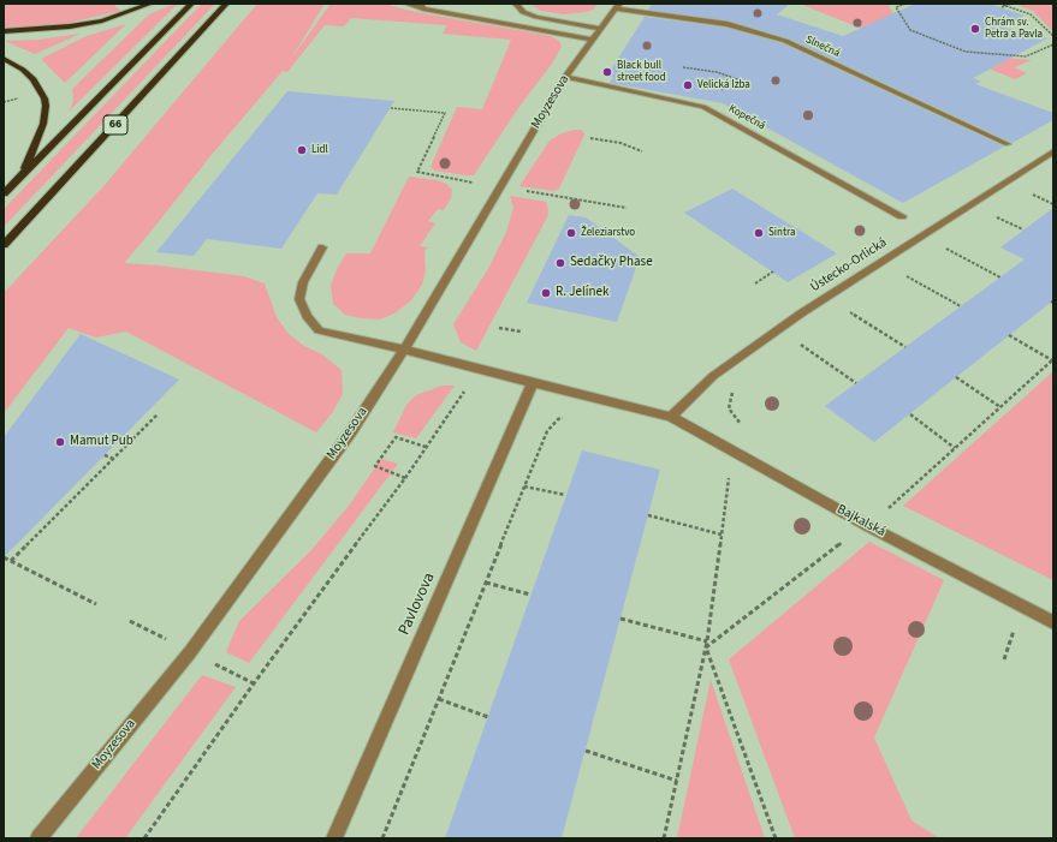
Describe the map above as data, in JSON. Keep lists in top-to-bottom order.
{
  "streets": {
    "main road": ["66"],
    "street": [
      "Slnečná",
      "Moyzesova",
      "Kopečná",
      "Ústecko-Orlická",
      "Bajkalská",
      "Pavlovova"
    ]
  },
  "crossings": [
    ["Slnečná", "Moyzesova"],
    ["Moyzesova", "Kopečná"],
    ["Moyzesova", "Bajkalská"],
    ["Ústecko-Orlická", "Bajkalská"],
    ["Bajkalská", "Pavlovova"]
  ],
  "places": [
    "Chrám sv. Petra a Pavla",
    "Black bull street food",
    "Velická Izba",
    "Lidl",
    "Železiarstvo",
    "Sintra",
    "Sedačky Phase",
    "R. Jelínek",
    "Mamut Pub"
  ]
}
